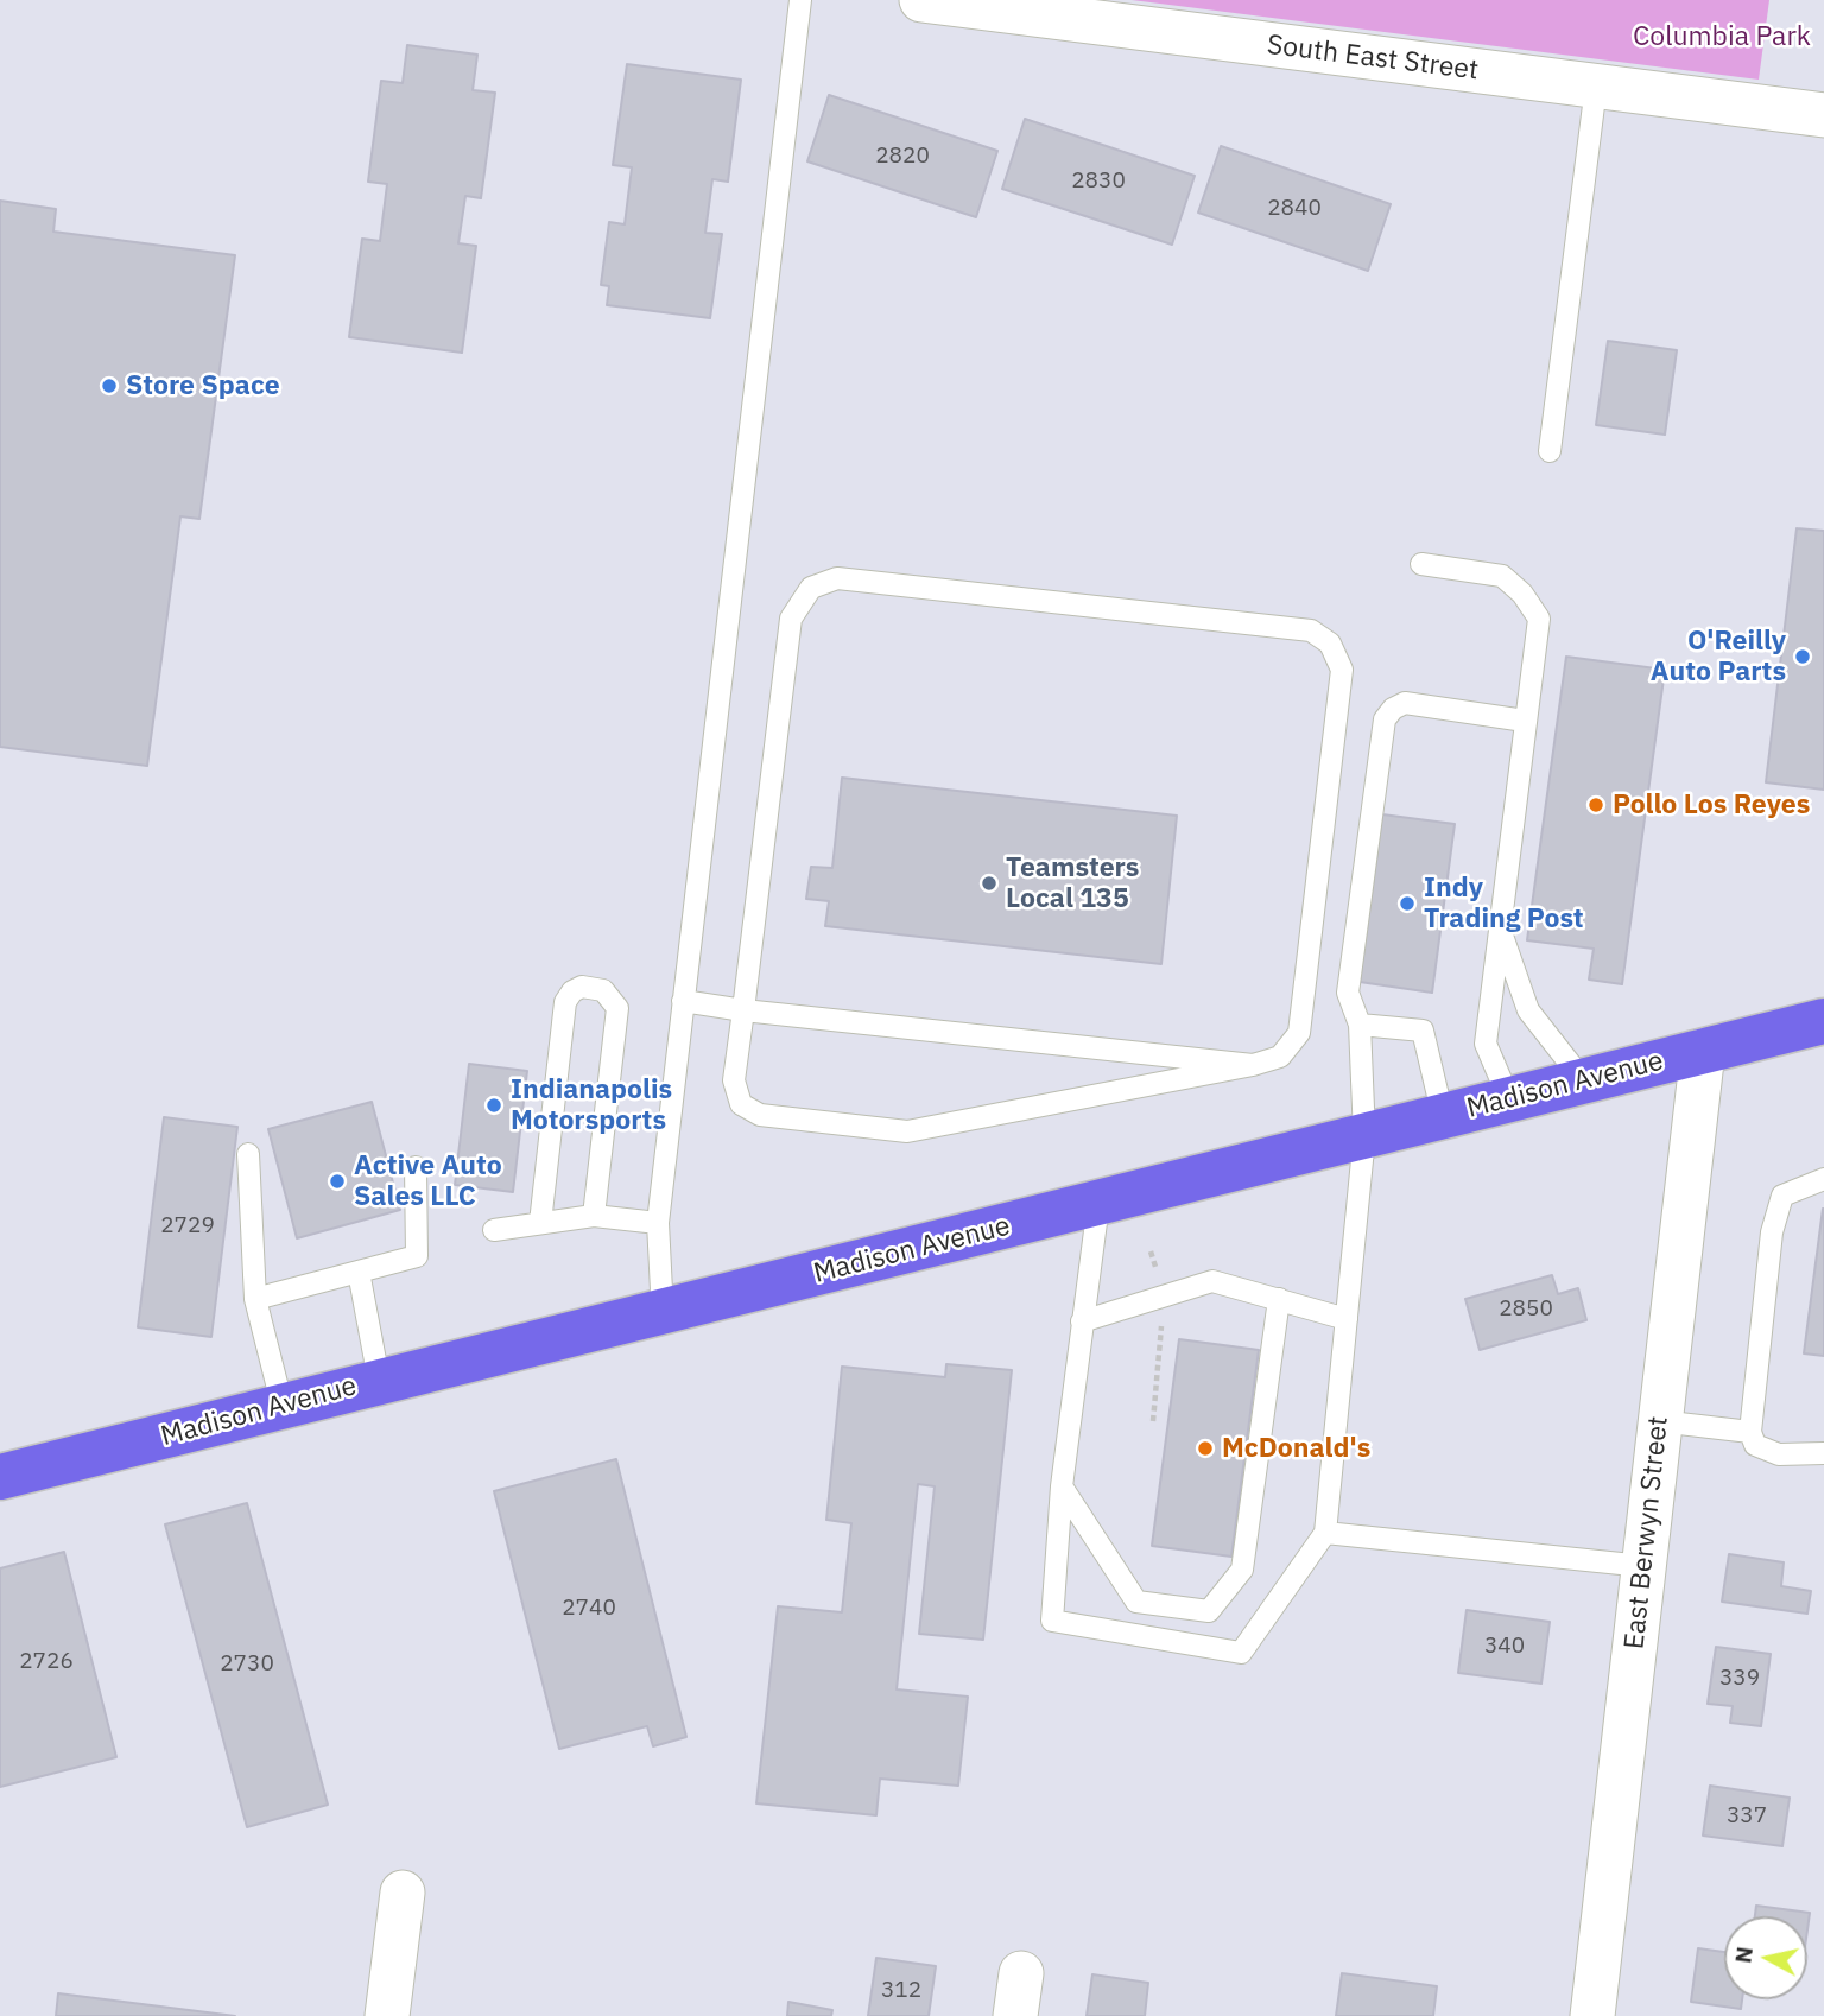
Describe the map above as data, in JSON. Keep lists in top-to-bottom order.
{
  "streets": {
    "main road": ["Madison Avenue"],
    "street": ["South East Street", "East Berwyn Street"]
  },
  "crossings": [
    ["Madison Avenue", "East Berwyn Street"]
  ],
  "parks": ["Columbia Park"],
  "places": [
    "Store Space",
    "O'Reilly Auto Parts",
    "Pollo Los Reyes",
    "Teamsters Local 135",
    "Indy Trading Post",
    "Indianapolis Motorsports",
    "Active Auto Sales LLC",
    "McDonald's"
  ],
  "house_numbers": [
    "2820",
    "2830",
    "2840",
    "2729",
    "2850",
    "2740",
    "340",
    "2726",
    "2730",
    "339",
    "337",
    "312"
  ],
  "north": "left"
}
